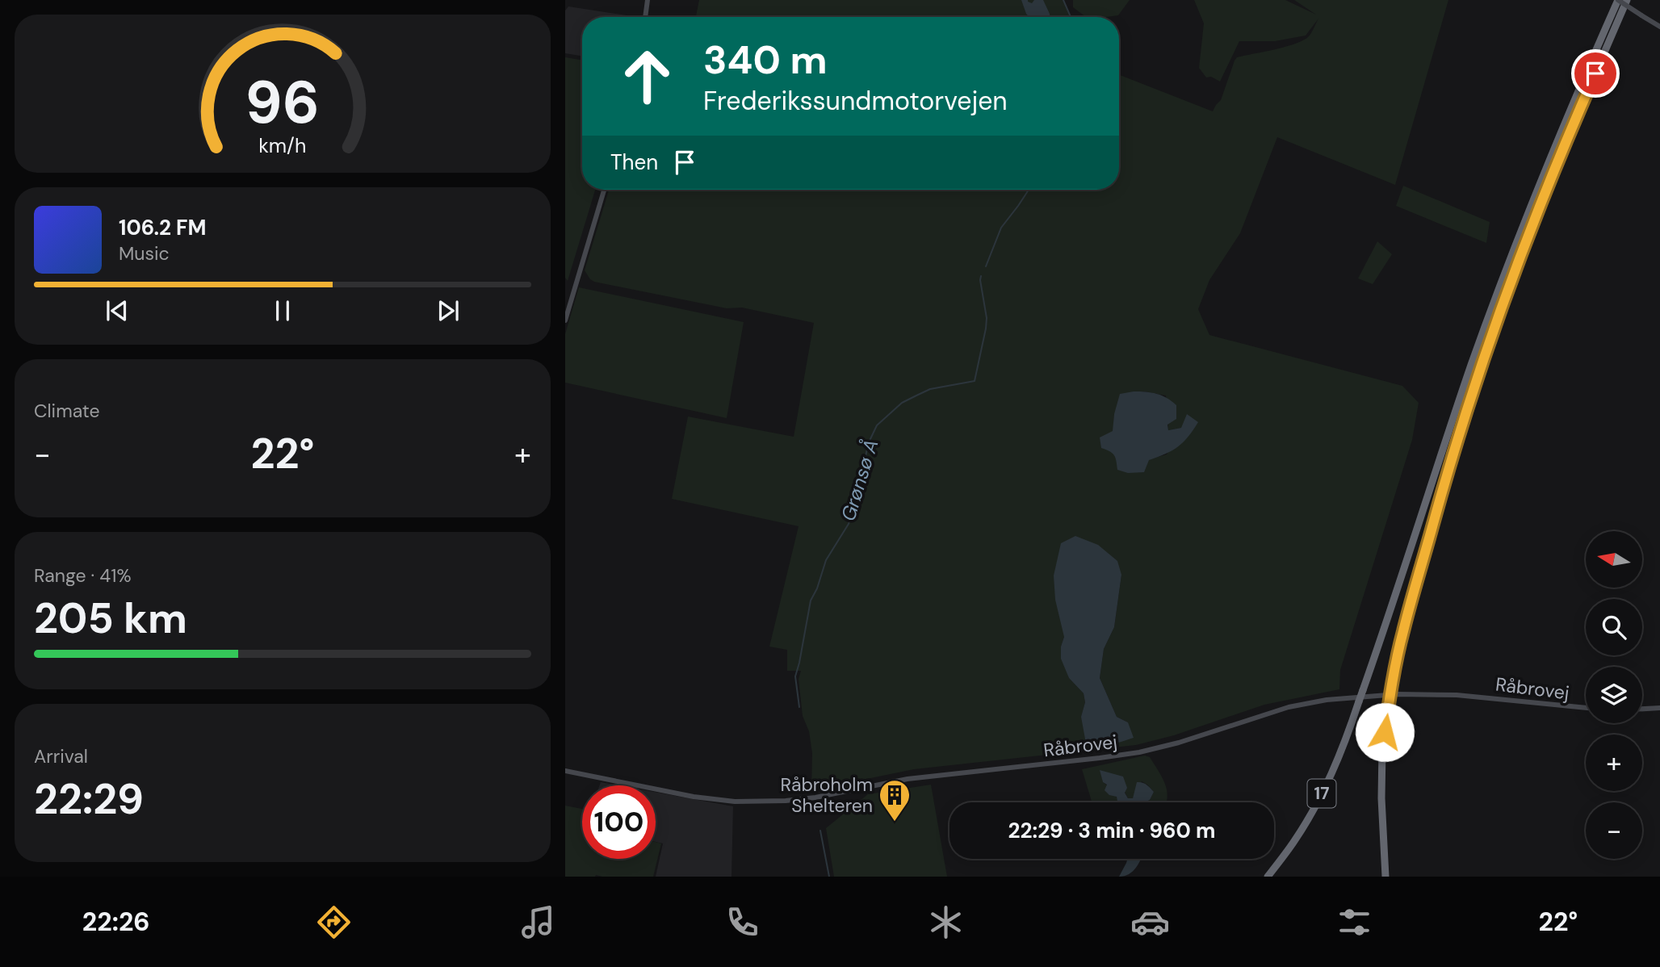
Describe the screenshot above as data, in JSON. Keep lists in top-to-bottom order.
{
  "streets": {
    "highway": ["17"],
    "street": ["Råbrovej"]
  },
  "water": ["Grønsø Å"],
  "places": {
    "building": ["Råbroholm Shelteren"]
  },
  "north": "left",
  "page": {
    "turn": ["340 m", "Frederikssundmotorvejen"],
    "then": "Then",
    "song": ["106.2 FM", "Music"],
    "tile": [
      "Climate",
      ["Range · 41%", "205 km"],
      ["Arrival", "22:29"]
    ],
    "heat": ["−", "22°", "+"],
    "map_buttons": ["+", "−"],
    "limit": "100",
    "trip": "22:29 · 3 min · 960 m",
    "tabs": ["22:26", "22°"],
    "gauge": ["96", "km/h"]
  }
}
